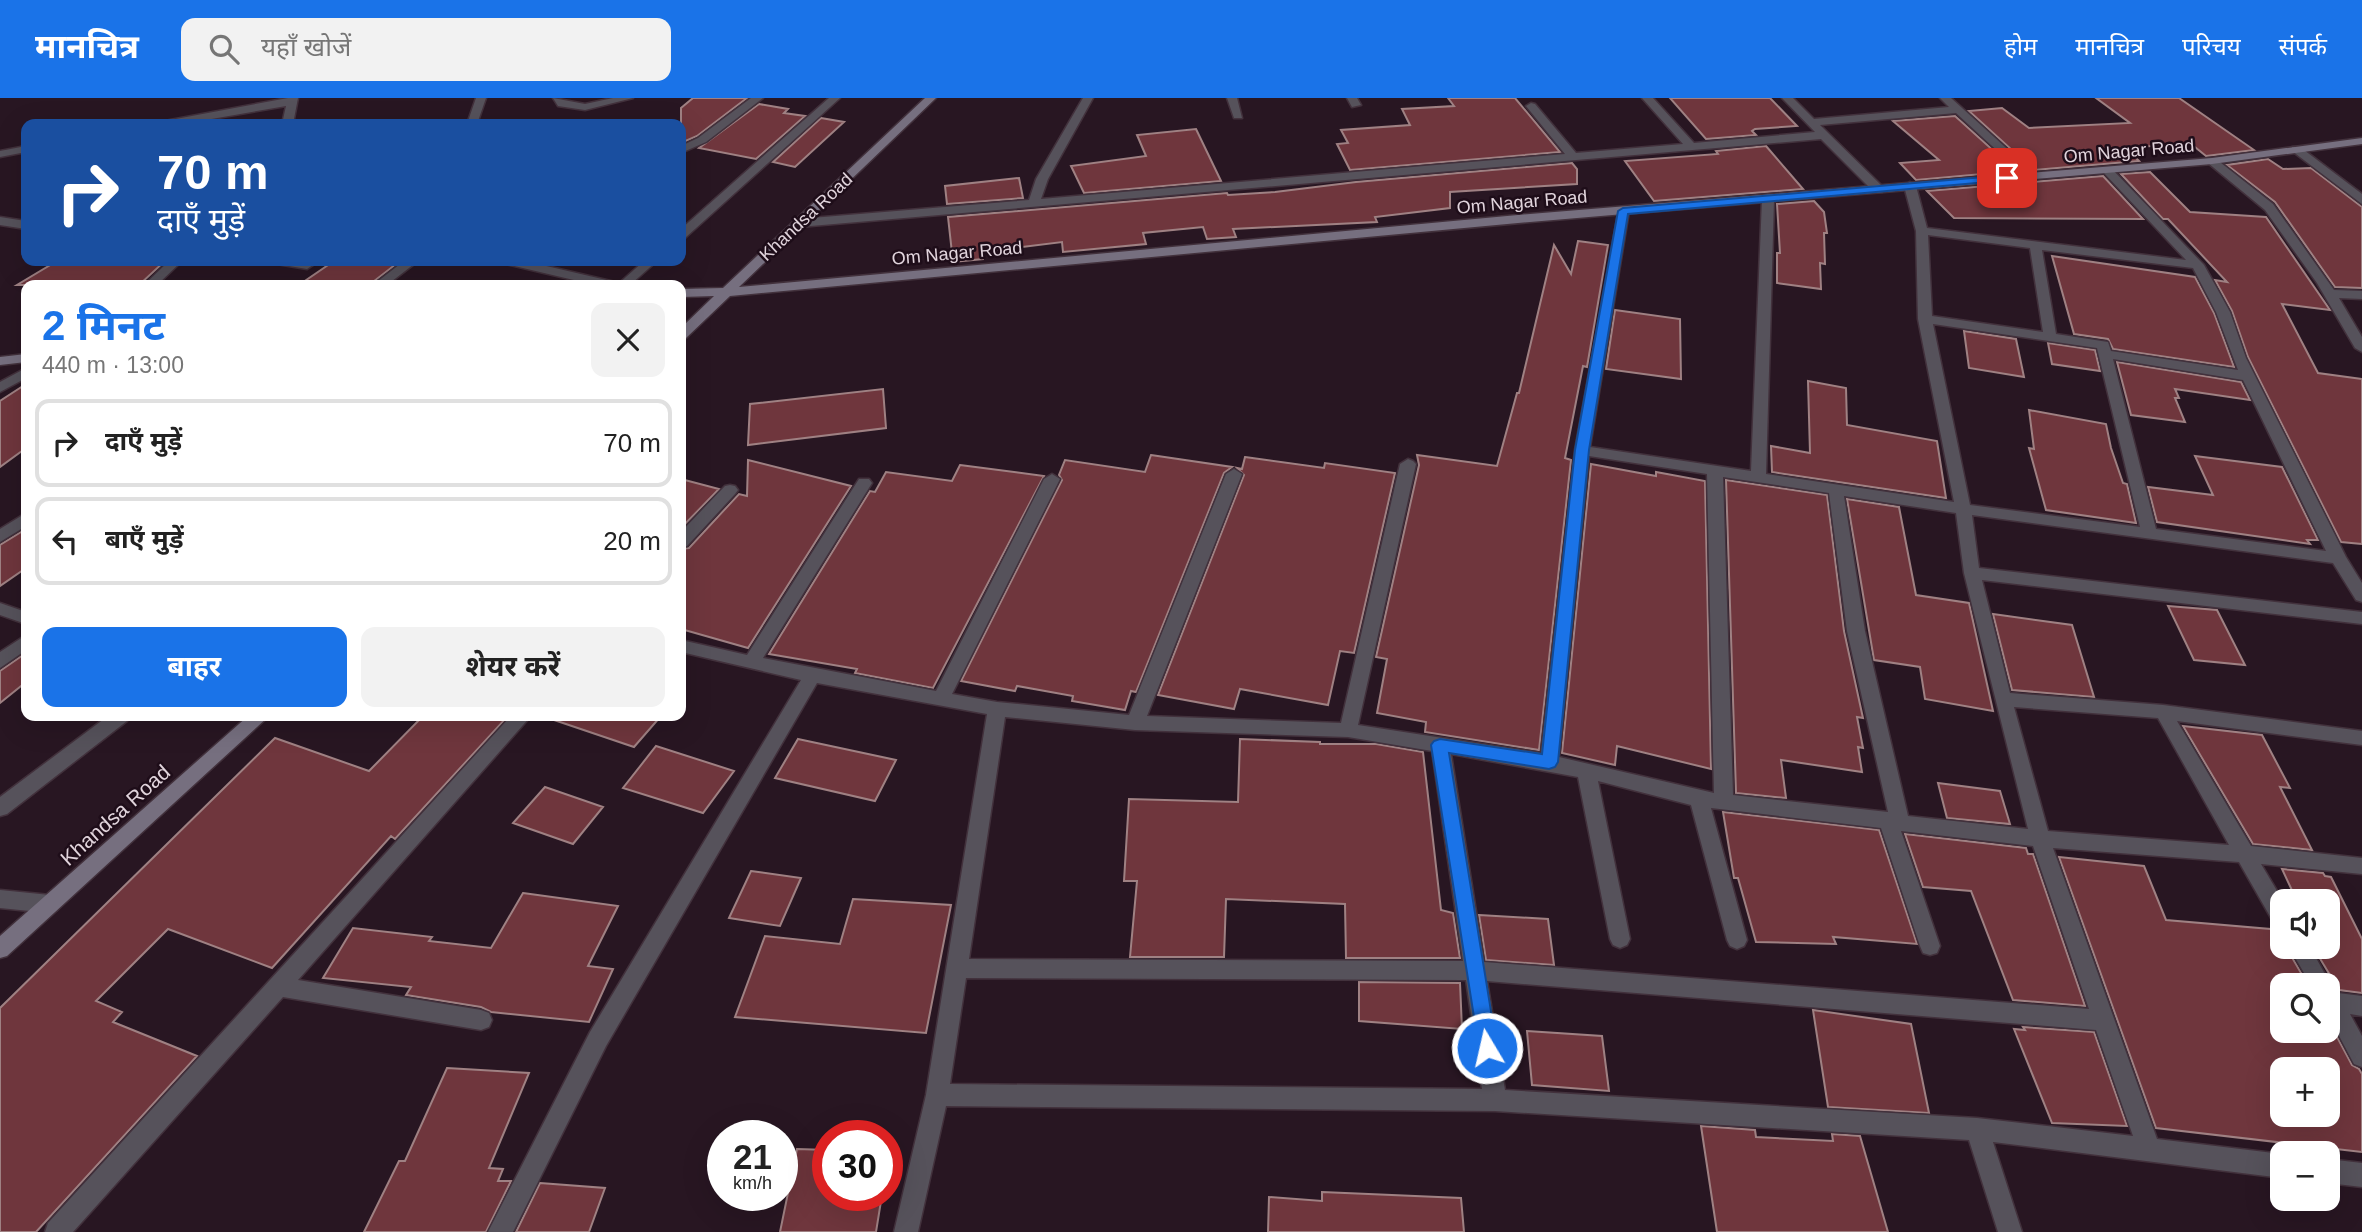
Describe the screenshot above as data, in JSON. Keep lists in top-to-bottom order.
{
  "streets": {
    "street": ["Om Nagar Road", "Khandsa Road"]
  },
  "crossings": [
    ["Om Nagar Road", "Khandsa Road"]
  ],
  "page": {
    "header": "मानचित्र",
    "search": "यहाँ खोजें",
    "nav": [
      "होम",
      "मानचित्र",
      "परिचय",
      "संपर्क"
    ],
    "turn": ["70 m", "दाएँ मुड़ें"],
    "heading": ["2 मिनट", "440 m · 13:00"],
    "list": [
      {
        "name": "दाएँ मुड़ें",
        "value": "70 m"
      },
      {
        "name": "बाएँ मुड़ें",
        "value": "20 m"
      }
    ],
    "buttons": ["बाहर", "शेयर करें"],
    "map_buttons": ["+", "−"],
    "speed": "21 km/h",
    "limit": "30"
  }
}
